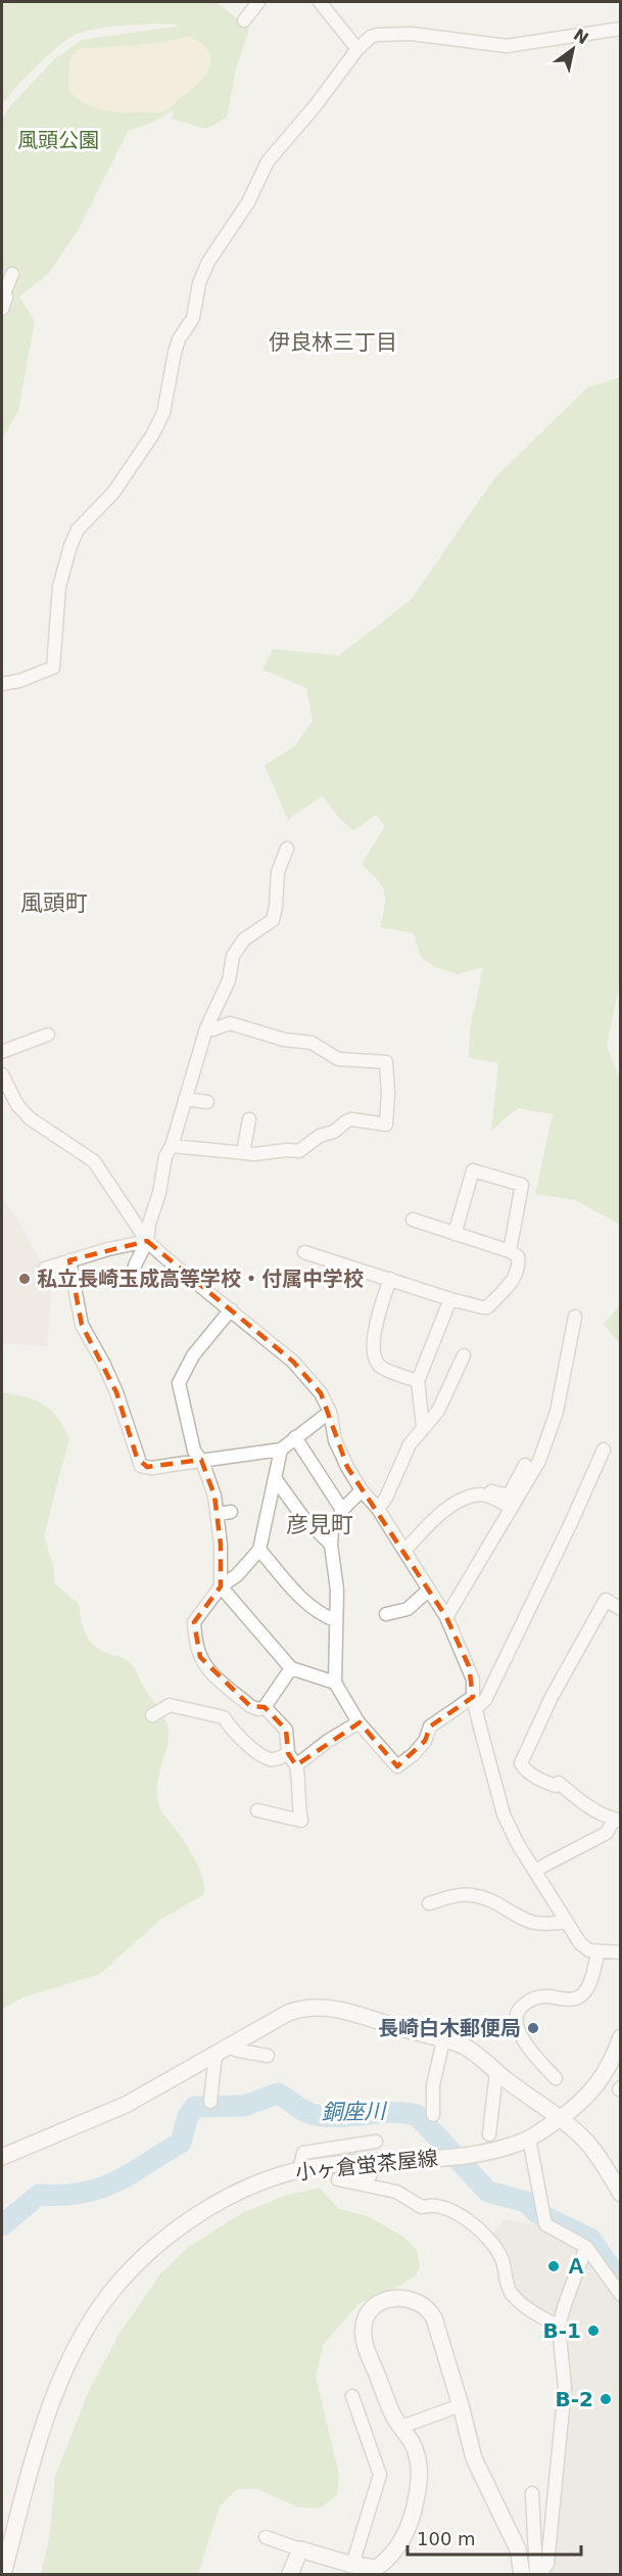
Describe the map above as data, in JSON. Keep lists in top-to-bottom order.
{
  "streets": {
    "street": ["小ヶ倉蛍茶屋線"]
  },
  "districts": ["伊良林三丁目", "風頭町", "彦見町"],
  "water": ["銅座川"],
  "parks": ["風頭公園"],
  "places": [
    "私立長崎玉成高等学校・付属中学校",
    "長崎白木郵便局",
    "Ａ",
    "B-1",
    "B-2"
  ],
  "scale_bar": "100 m",
  "north": "top right"
}
